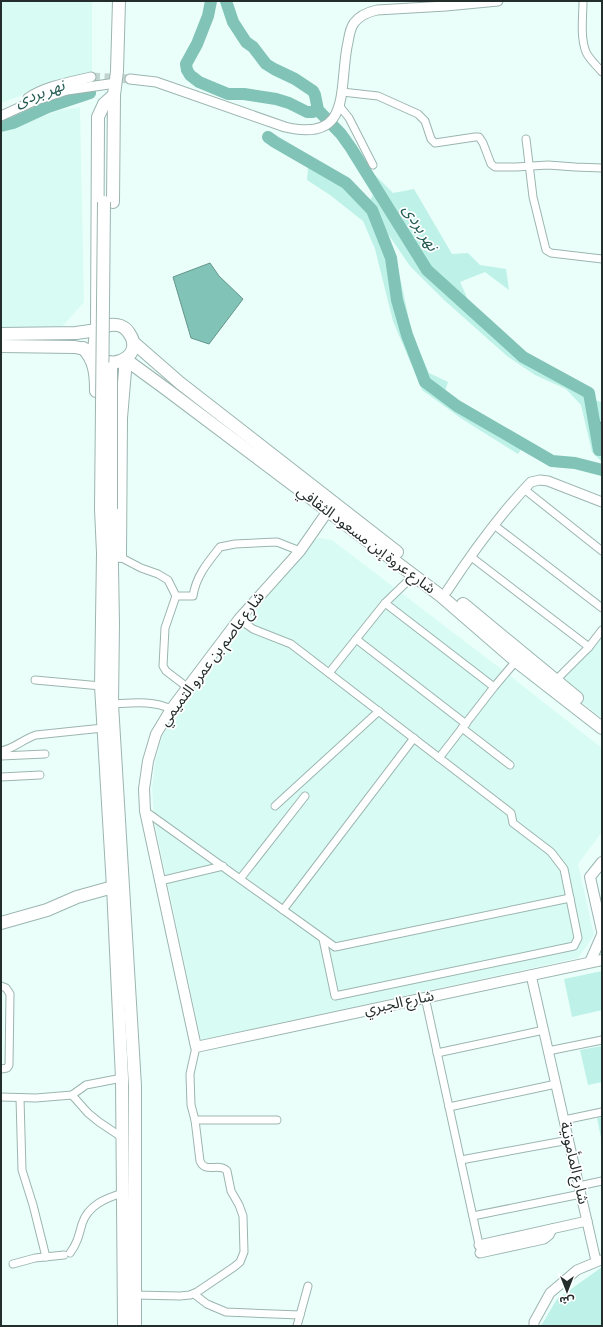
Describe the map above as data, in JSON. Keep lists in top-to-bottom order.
{
  "streets": {
    "main road": ["شارع عروة إبن مسعود الثقافي", "شارع عاصم بن عمرو التميمي", "شارع الجبري"],
    "street": ["شارع المأمونية"]
  },
  "crossings": [
    ["شارع عروة إبن مسعود الثقافي", "شارع عاصم بن عمرو التميمي"],
    ["شارع عاصم بن عمرو التميمي", "شارع الجبري"],
    ["شارع الجبري", "شارع المأمونية"]
  ],
  "water": ["نهر بردى"],
  "north": "bottom"
}
